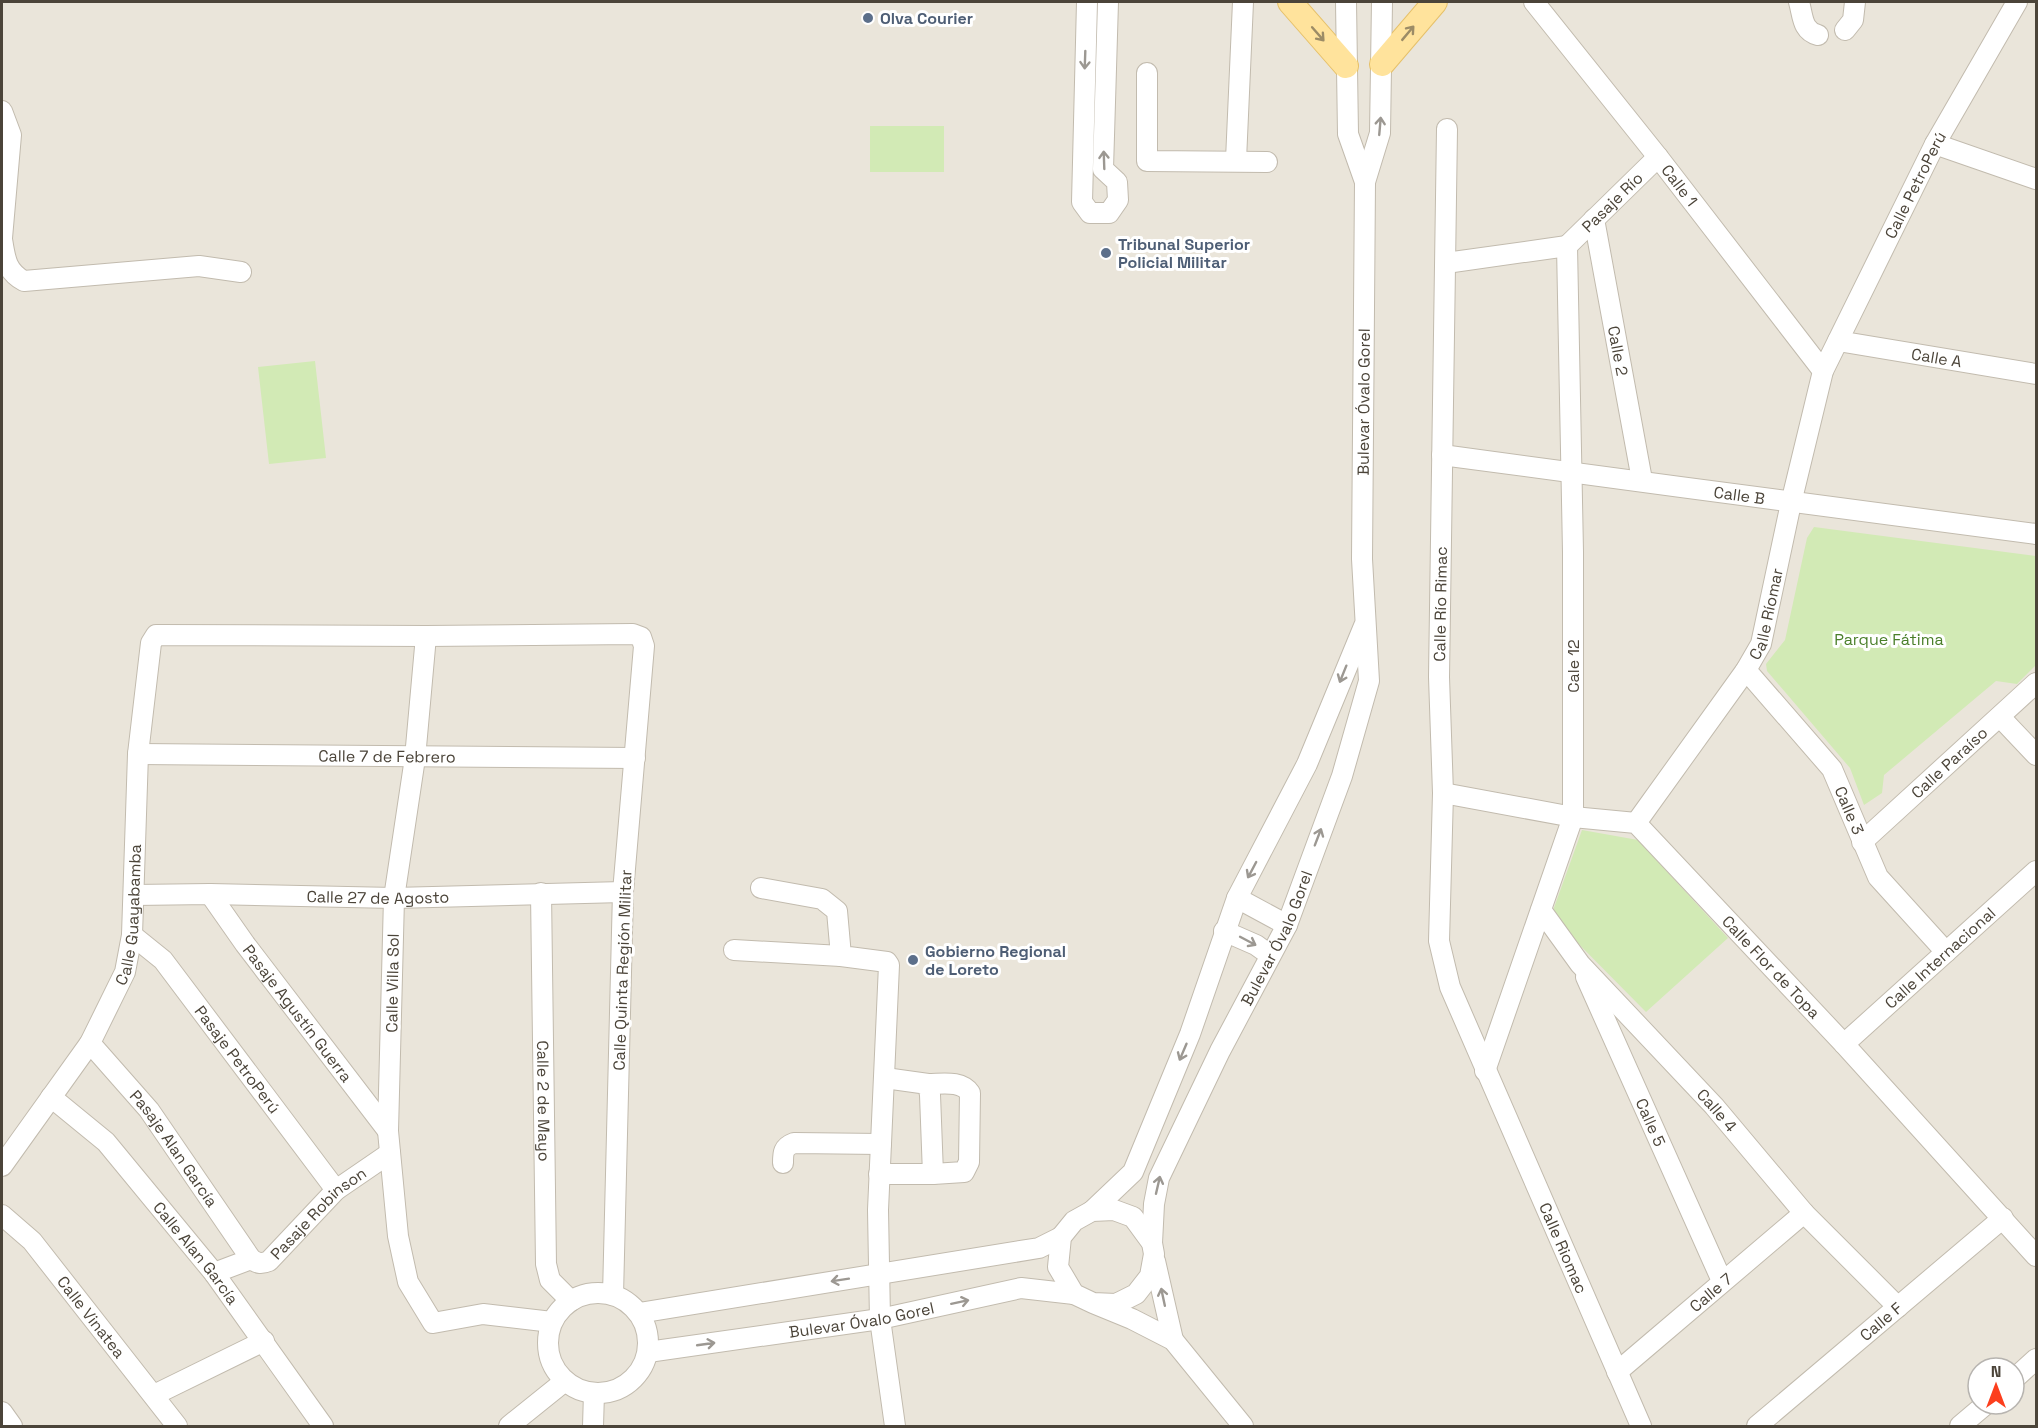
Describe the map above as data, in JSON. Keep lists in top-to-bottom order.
{
  "streets": {
    "street": [
      "Calle PetroPerú",
      "Calle 1",
      "Pasaje Río",
      "Calle 2",
      "Calle A",
      "Bulevar Óvalo Gorel",
      "Calle B",
      "Calle Río Rimac",
      "Calle Ríomar",
      "Cale 12",
      "Calle 7 de Febrero",
      "Calle Paraíso",
      "Calle 3",
      "Calle 27 de Agosto",
      "Calle Guayabamba",
      "Calle Internacional",
      "Calle Flor de Topa",
      "Calle Quinta Región Militar",
      "Calle Villa Sol",
      "Pasaje Agustín Guerra",
      "Pasaje PetroPerú",
      "Calle 2 de Mayo",
      "Calle 4",
      "Calle 5",
      "Pasaje Alan García",
      "Pasaje Robinson",
      "Calle Riomac",
      "Calle Alan García",
      "Calle 7",
      "Calle Vinatea",
      "Calle F"
    ]
  },
  "crossings": [
    ["Calle PetroPerú", "Calle 1"],
    ["Calle PetroPerú", "Calle A"],
    ["Calle PetroPerú", "Calle Ríomar"],
    ["Calle 1", "Pasaje Río"],
    ["Calle 1", "Calle Ríomar"],
    ["Pasaje Río", "Calle 2"],
    ["Pasaje Río", "Cale 12"],
    ["Calle 2", "Calle B"],
    ["Bulevar Óvalo Gorel", "Calle Quinta Región Militar"],
    ["Bulevar Óvalo Gorel", "Calle Villa Sol"],
    ["Bulevar Óvalo Gorel", "Calle 2 de Mayo"],
    ["Calle B", "Calle Río Rimac"],
    ["Calle B", "Calle Ríomar"],
    ["Calle B", "Cale 12"],
    ["Calle Río Rimac", "Cale 12"],
    ["Calle Río Rimac", "Calle Riomac"],
    ["Calle Ríomar", "Calle 3"],
    ["Calle Ríomar", "Calle Flor de Topa"],
    ["Cale 12", "Calle 4"],
    ["Cale 12", "Calle Riomac"],
    ["Calle 7 de Febrero", "Calle Guayabamba"],
    ["Calle 7 de Febrero", "Calle Quinta Región Militar"],
    ["Calle 7 de Febrero", "Calle Villa Sol"],
    ["Calle Paraíso", "Calle 3"],
    ["Calle 3", "Calle Internacional"],
    ["Calle 27 de Agosto", "Calle Guayabamba"],
    ["Calle 27 de Agosto", "Calle Quinta Región Militar"],
    ["Calle 27 de Agosto", "Calle Villa Sol"],
    ["Calle 27 de Agosto", "Pasaje Agustín Guerra"],
    ["Calle 27 de Agosto", "Calle 2 de Mayo"],
    ["Calle Guayabamba", "Calle Quinta Región Militar"],
    ["Calle Guayabamba", "Calle Villa Sol"],
    ["Calle Guayabamba", "Pasaje PetroPerú"],
    ["Calle Guayabamba", "Pasaje Alan García"],
    ["Calle Guayabamba", "Calle Alan García"],
    ["Calle Internacional", "Calle Flor de Topa"],
    ["Calle Flor de Topa", "Calle F"],
    ["Calle Quinta Región Militar", "Calle Villa Sol"],
    ["Calle Quinta Región Militar", "Calle 2 de Mayo"],
    ["Calle Villa Sol", "Pasaje Agustín Guerra"],
    ["Calle Villa Sol", "Calle 2 de Mayo"],
    ["Calle Villa Sol", "Pasaje Robinson"],
    ["Pasaje PetroPerú", "Pasaje Robinson"],
    ["Calle 4", "Calle 5"],
    ["Calle 4", "Calle 7"],
    ["Calle 4", "Calle F"],
    ["Calle 5", "Calle 7"],
    ["Pasaje Alan García", "Pasaje Robinson"],
    ["Pasaje Robinson", "Calle Alan García"],
    ["Calle Riomac", "Calle 7"]
  ],
  "parks": ["Parque Fátima"],
  "places": ["Olva Courier", "Tribunal Superior Policial Militar", "Gobierno Regional de Loreto"],
  "north": "top"
}
